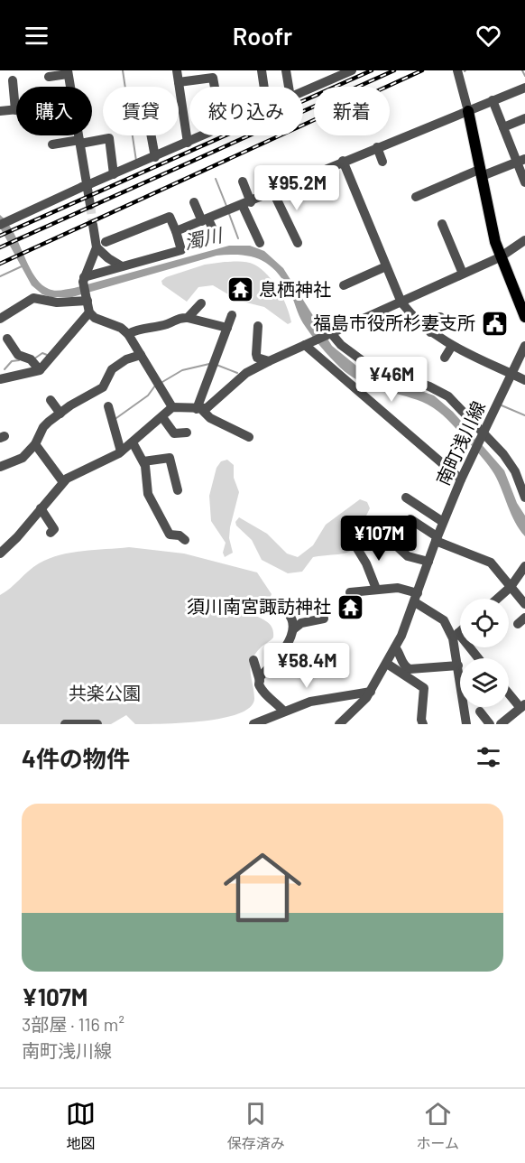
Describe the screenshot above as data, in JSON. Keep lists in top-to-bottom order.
{
  "streets": {
    "street": ["南町浅川線"]
  },
  "water": ["濁川"],
  "parks": ["共楽公園"],
  "places": {
    "temple": ["息栖神社", "須川南宮諏訪神社"],
    "public building": ["福島市役所杉妻支所"]
  },
  "page": {
    "header": "Roofr",
    "chip": [
      "購入",
      "賃貸",
      "絞り込み",
      "新着"
    ],
    "price": [
      "¥95.2M",
      "¥46M",
      "¥107M",
      "¥58.4M"
    ],
    "heading": "4件の物件",
    "list": [
      {
        "name": "¥107M",
        "note": "3部屋 · 116 m² · 南町浅川線"
      }
    ],
    "tabs": ["地図", "保存済み", "ホーム"]
  }
}
